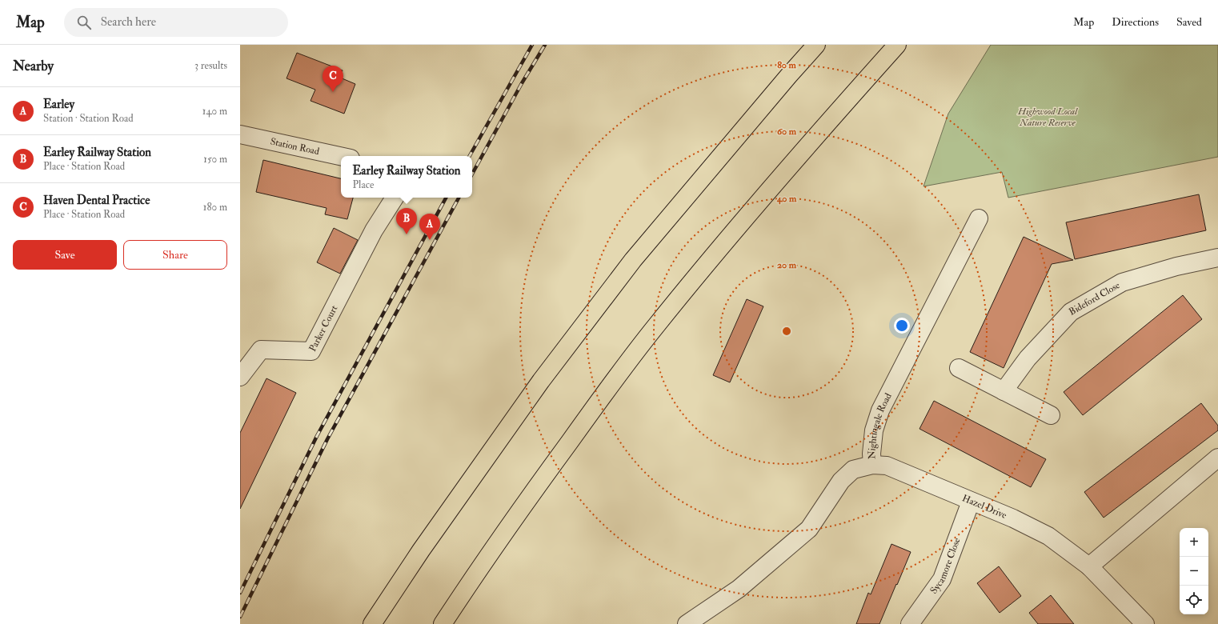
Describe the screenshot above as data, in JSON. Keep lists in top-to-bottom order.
{
  "streets": {
    "street": [
      "Station Road",
      "Bideford Close",
      "Parker Court",
      "Nightingale Road",
      "Hazel Drive",
      "Sycamore Close"
    ]
  },
  "crossings": [
    ["Nightingale Road", "Hazel Drive"],
    ["Hazel Drive", "Sycamore Close"]
  ],
  "parks": ["Highwood Local Nature Reserve"],
  "page": {
    "header": "Map",
    "search": "Search here",
    "nav": ["Map", "Directions", "Saved"],
    "heading": ["Nearby", "3 results"],
    "pins": ["C", "B", "A"],
    "list": [
      {
        "mark": "A",
        "name": "Earley",
        "note": "Station · Station Road",
        "value": "140 m"
      },
      {
        "mark": "B",
        "name": "Earley Railway Station",
        "note": "Place · Station Road",
        "value": "150 m"
      },
      {
        "mark": "C",
        "name": "Haven Dental Practice",
        "note": "Place · Station Road",
        "value": "180 m"
      }
    ],
    "popup": ["Earley Railway Station", "Place"],
    "buttons": ["Save", "Share"],
    "map_buttons": ["+", "−"]
  },
  "rings": [
    "80 m",
    "60 m",
    "40 m",
    "20 m"
  ]
}
